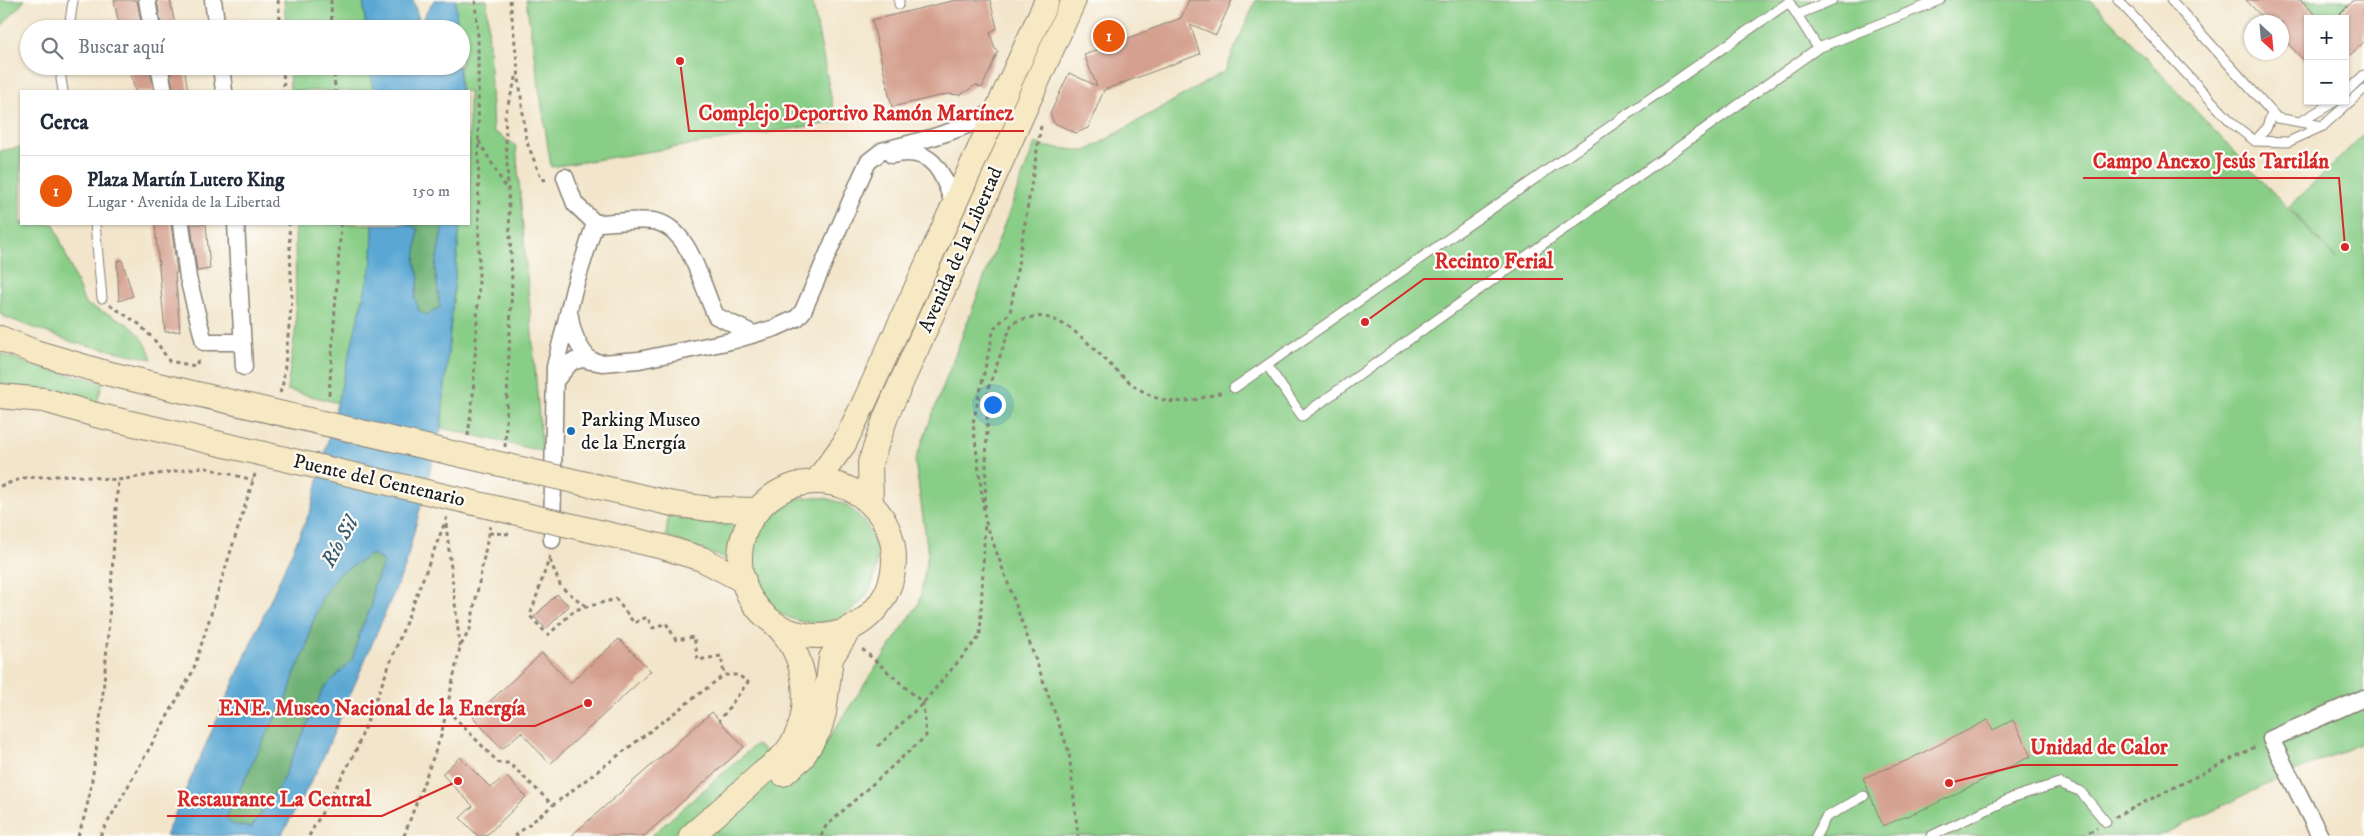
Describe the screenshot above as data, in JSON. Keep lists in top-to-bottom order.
{
  "streets": {
    "main road": ["Avenida de la Libertad", "Puente del Centenario"]
  },
  "crossings": [
    ["Avenida de la Libertad", "Puente del Centenario"]
  ],
  "water": ["Río Sil"],
  "places": [
    "Complejo Deportivo Ramón Martínez",
    "Campo Anexo Jesús Tartilán",
    "Recinto Ferial",
    "Parking Museo de la Energía",
    "ENE. Museo Nacional de la Energía",
    "Restaurante La Central",
    "Unidad de Calor"
  ],
  "north": "bottom right",
  "page": {
    "map_buttons": ["+", "−"],
    "pins": "1",
    "search": "Buscar aquí",
    "heading": "Cerca",
    "list": [
      {
        "mark": "1",
        "name": "Plaza Martín Lutero King",
        "note": "Lugar · Avenida de la Libertad",
        "value": "150 m"
      }
    ]
  }
}
